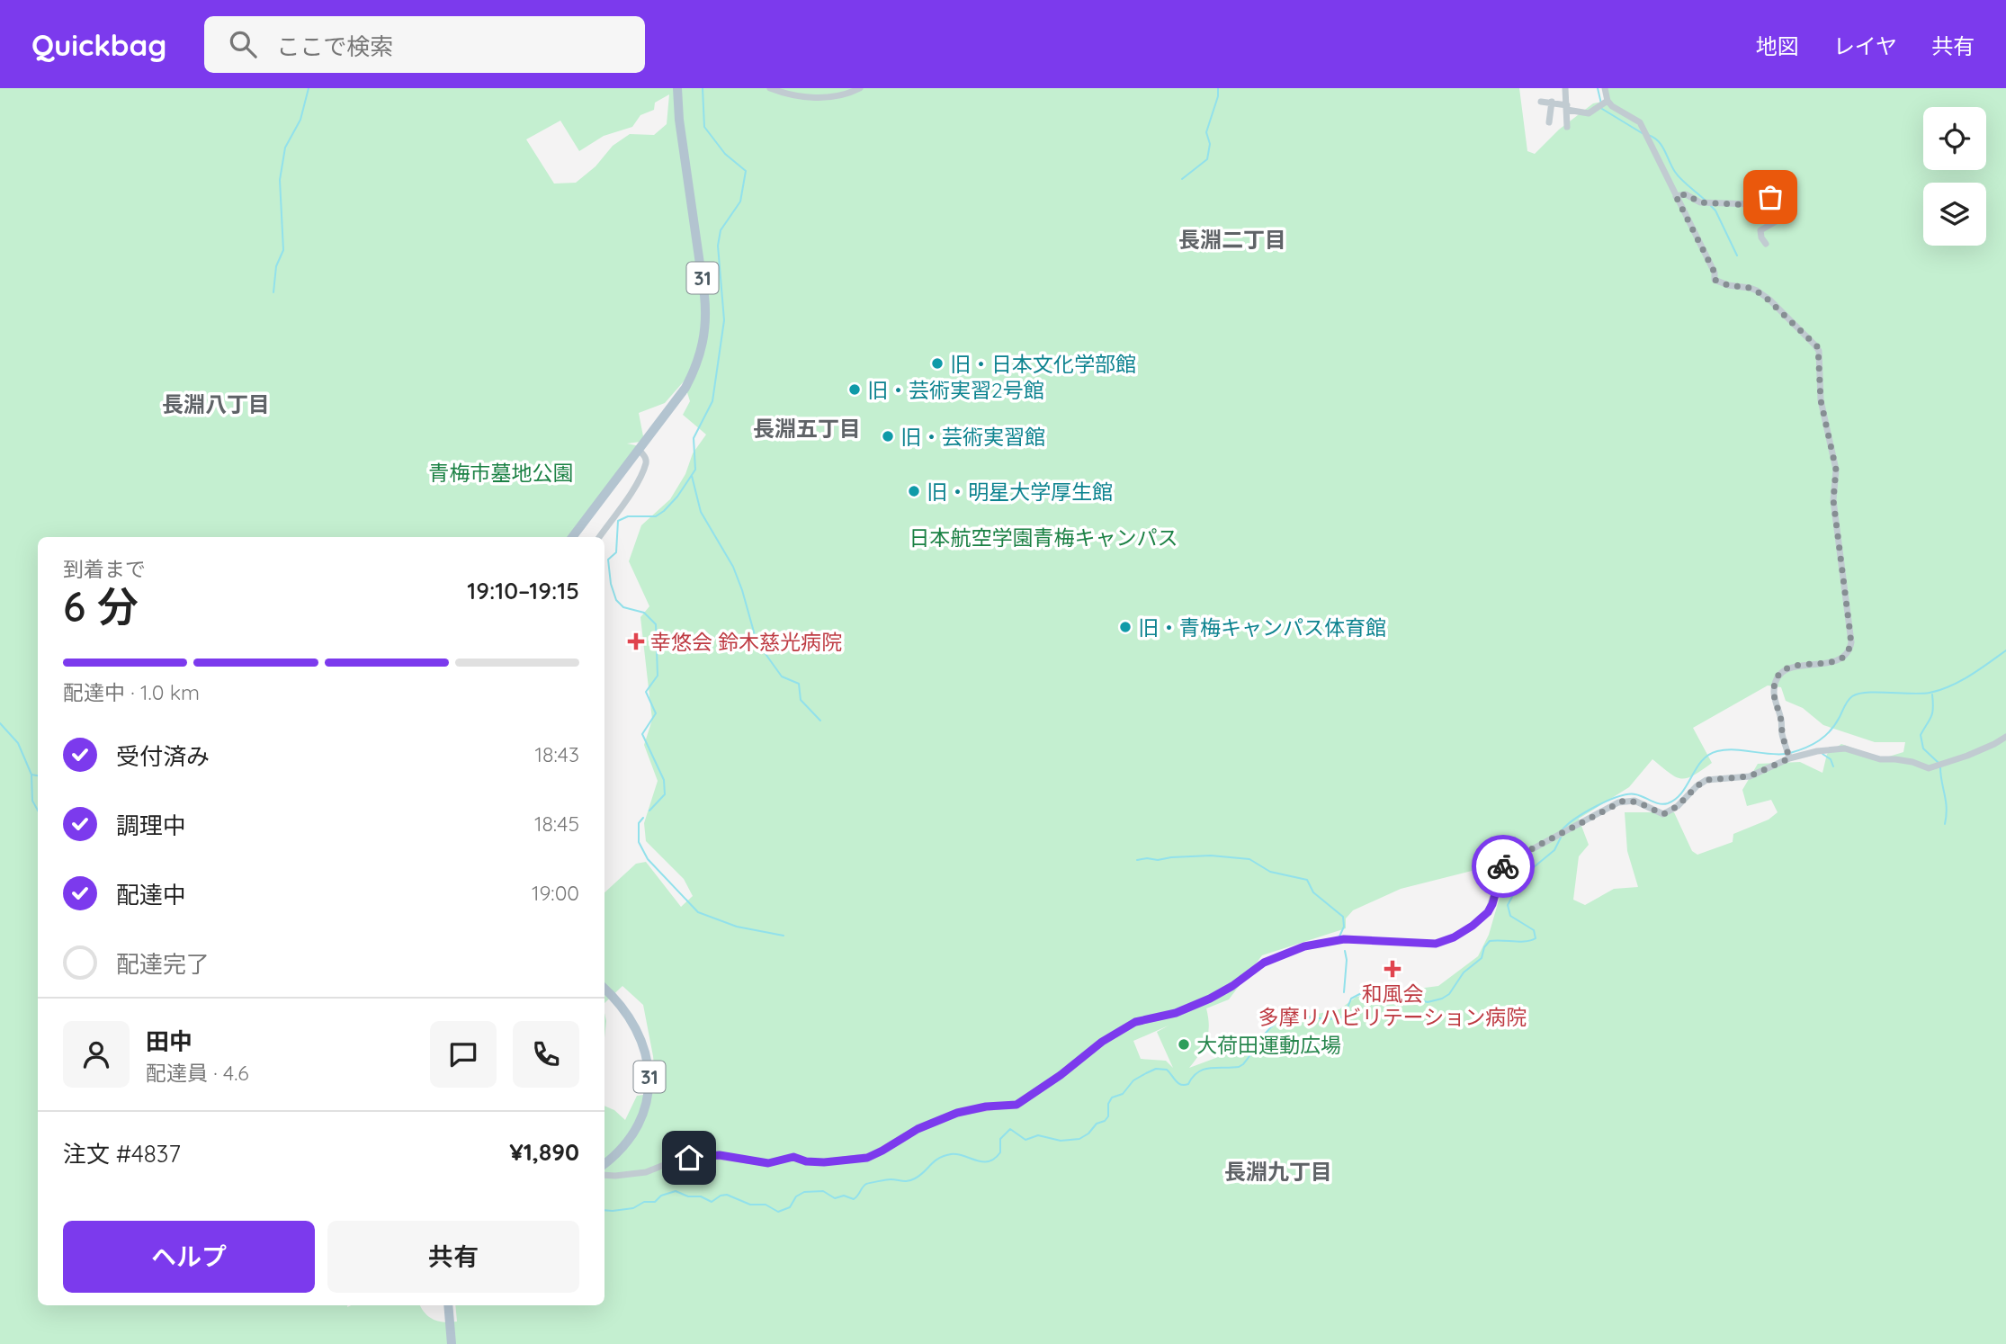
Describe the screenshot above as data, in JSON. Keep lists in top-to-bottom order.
{
  "streets": {
    "main road": ["31"]
  },
  "districts": [
    "長淵二丁目",
    "長淵八丁目",
    "長淵五丁目",
    "長淵九丁目"
  ],
  "parks": ["青梅市墓地公園", "日本航空学園青梅キャンパス"],
  "places": {
    "other": [
      "旧・日本文化学部館",
      "旧・芸術実習2号館",
      "旧・芸術実習館",
      "旧・明星大学厚生館",
      "旧・青梅キャンパス体育館",
      "大荷田運動広場"
    ],
    "health": ["幸悠会 鈴木慈光病院", "和風会 多摩リハビリテーション病院"]
  },
  "page": {
    "header": "Quickbag",
    "search": "ここで検索",
    "nav": ["地図", "レイヤ", "共有"],
    "heading": ["6 分", "到着まで", "19:10–19:15"],
    "panel": [
      "田中",
      "配達員 · 4.6",
      "注文 #4837",
      "¥1,890"
    ],
    "bar": "配達中 · 1.0 km",
    "list": [
      ["受付済み", "18:43"],
      ["調理中", "18:45"],
      ["配達中", "19:00"],
      "配達完了"
    ],
    "buttons": ["ヘルプ", "共有"]
  }
}
